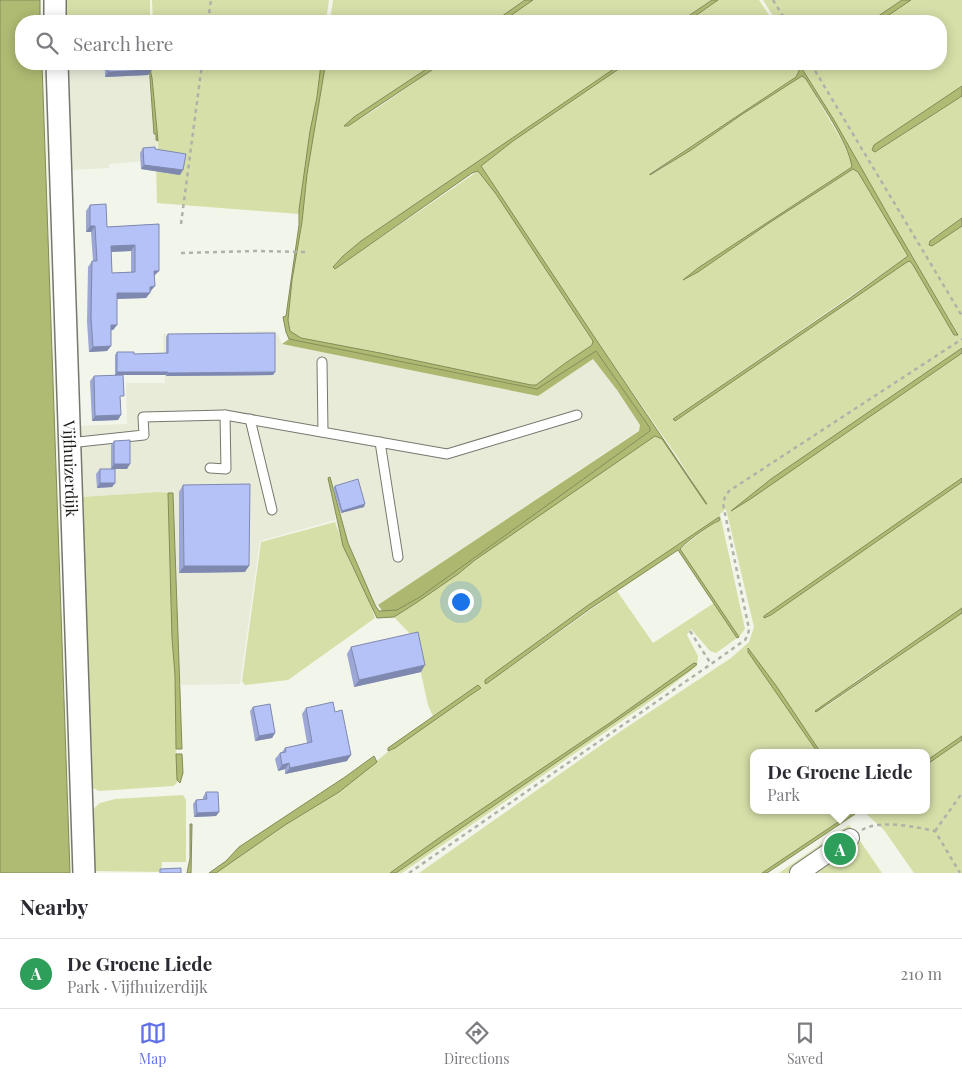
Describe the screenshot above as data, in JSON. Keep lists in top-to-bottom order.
{
  "streets": {
    "street": ["Vijfhuizerdijk"]
  },
  "page": {
    "search": "Search here",
    "popup": ["De Groene Liede", "Park"],
    "pins": "A",
    "heading": "Nearby",
    "list": [
      {
        "mark": "A",
        "name": "De Groene Liede",
        "note": "Park · Vijfhuizerdijk",
        "value": "210 m"
      }
    ],
    "nav": ["Map", "Directions", "Saved"]
  }
}
